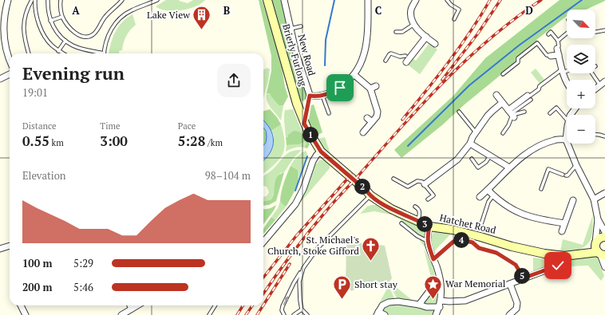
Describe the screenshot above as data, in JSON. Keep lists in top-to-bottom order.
{
  "streets": {
    "street": ["Brierly Furlong", "New Road", "Hatchet Road"]
  },
  "crossings": [
    ["Brierly Furlong", "New Road"],
    ["Brierly Furlong", "Hatchet Road"]
  ],
  "places": {
    "building": ["Lake View"],
    "church": ["St. Michael's Church, Stoke Gifford"],
    "place": ["War Memorial"],
    "parking": ["Short stay"]
  },
  "north": "bottom right",
  "page": {
    "map_buttons": ["+", "−"],
    "heading": ["Evening run", "19:01"],
    "stats": [
      ["Distance", "0.55 km"],
      ["Time", "3:00"],
      ["Pace", "5:28 /km"]
    ],
    "pins": [
      "1",
      "2",
      "3",
      "4",
      "5"
    ],
    "chart": ["Elevation", "98–104 m"],
    "list": [
      {
        "name": "100 m",
        "note": "5:29"
      },
      {
        "name": "200 m",
        "note": "5:46"
      }
    ]
  },
  "grid": {
    "columns": [
      "A",
      "B",
      "C",
      "D"
    ]
  }
}
